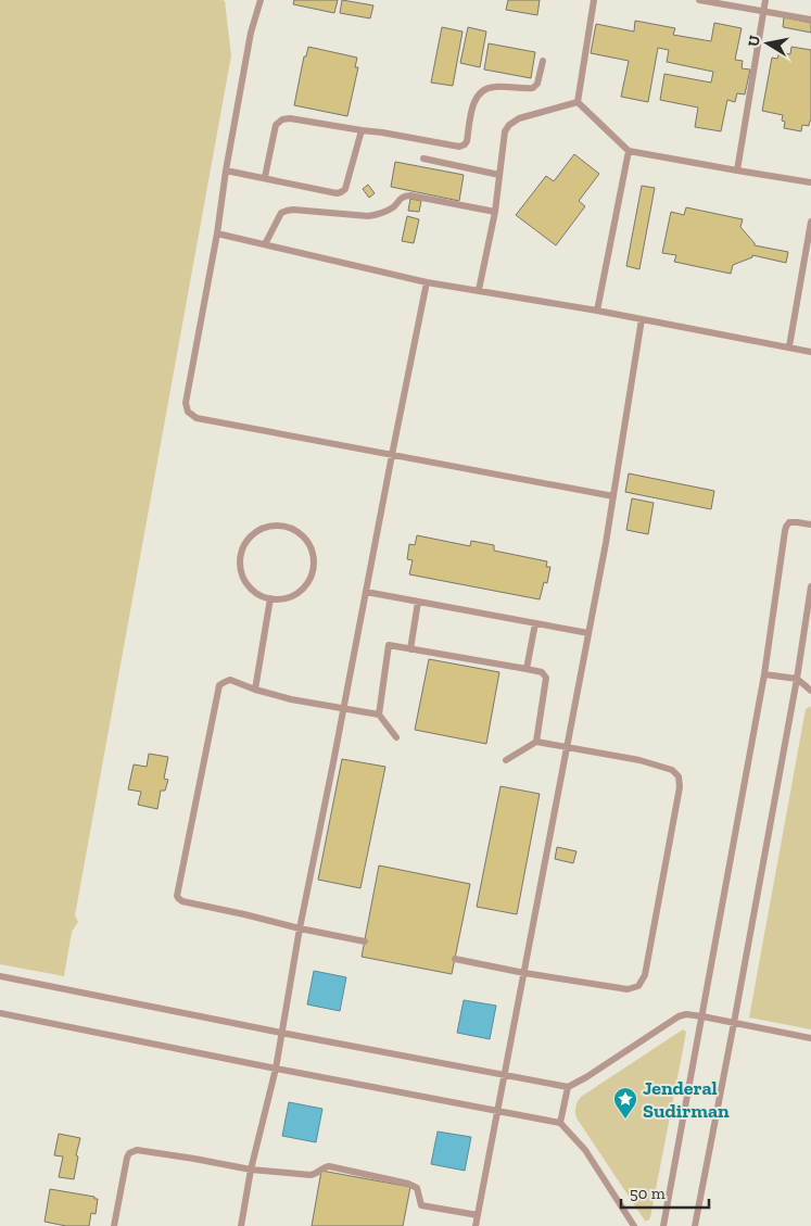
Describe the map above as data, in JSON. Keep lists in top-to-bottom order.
{
  "places": {
    "place": ["Jenderal Sudirman"]
  },
  "scale_bar": "50 m",
  "north": "left"
}
